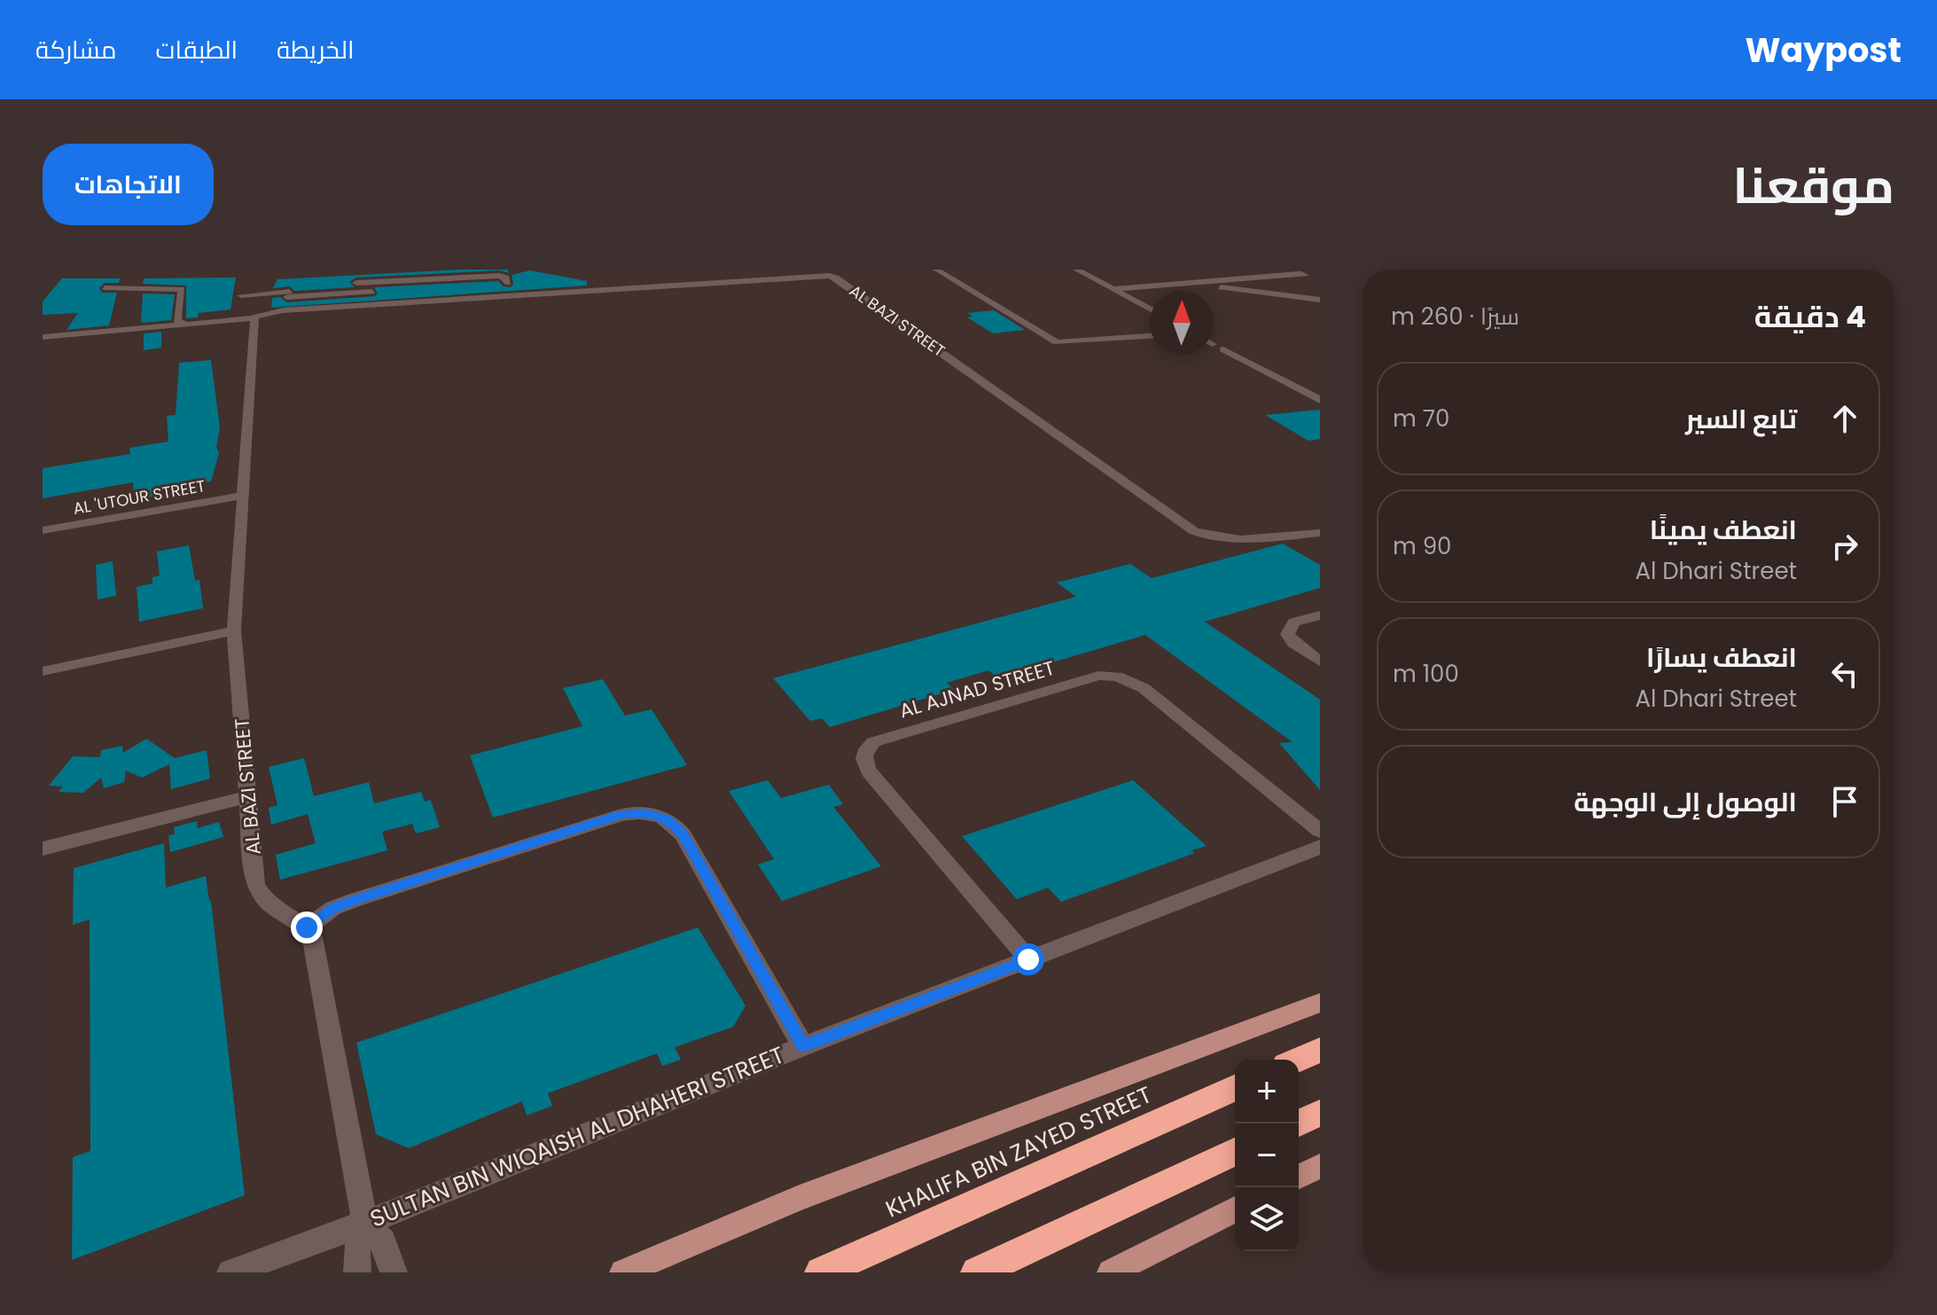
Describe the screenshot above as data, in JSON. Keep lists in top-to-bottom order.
{
  "streets": {
    "highway": ["KHALIFA BIN ZAYED STREET"],
    "street": [
      "AL BAZI STREET",
      "AL 'UTOUR STREET",
      "AL AJNAD STREET",
      "SULTAN BIN WIQAISH AL DHAHERI STREET"
    ]
  },
  "crossings": [
    ["AL BAZI STREET", "AL 'UTOUR STREET"],
    ["AL AJNAD STREET", "SULTAN BIN WIQAISH AL DHAHERI STREET"]
  ],
  "north": "top",
  "page": {
    "header": "Waypost",
    "nav": ["الخريطة", "الطبقات", "مشاركة"],
    "title": "موقعنا",
    "buttons": "الاتجاهات",
    "heading": ["4 دقيقة", "سيرًا · 260 m"],
    "list": [
      ["تابع السير", "70 m"],
      ["انعطف يمينًا", "Al Dhari Street", "90 m"],
      ["انعطف يسارًا", "Al Dhari Street", "100 m"],
      "الوصول إلى الوجهة"
    ],
    "map_buttons": ["+", "−"]
  }
}
